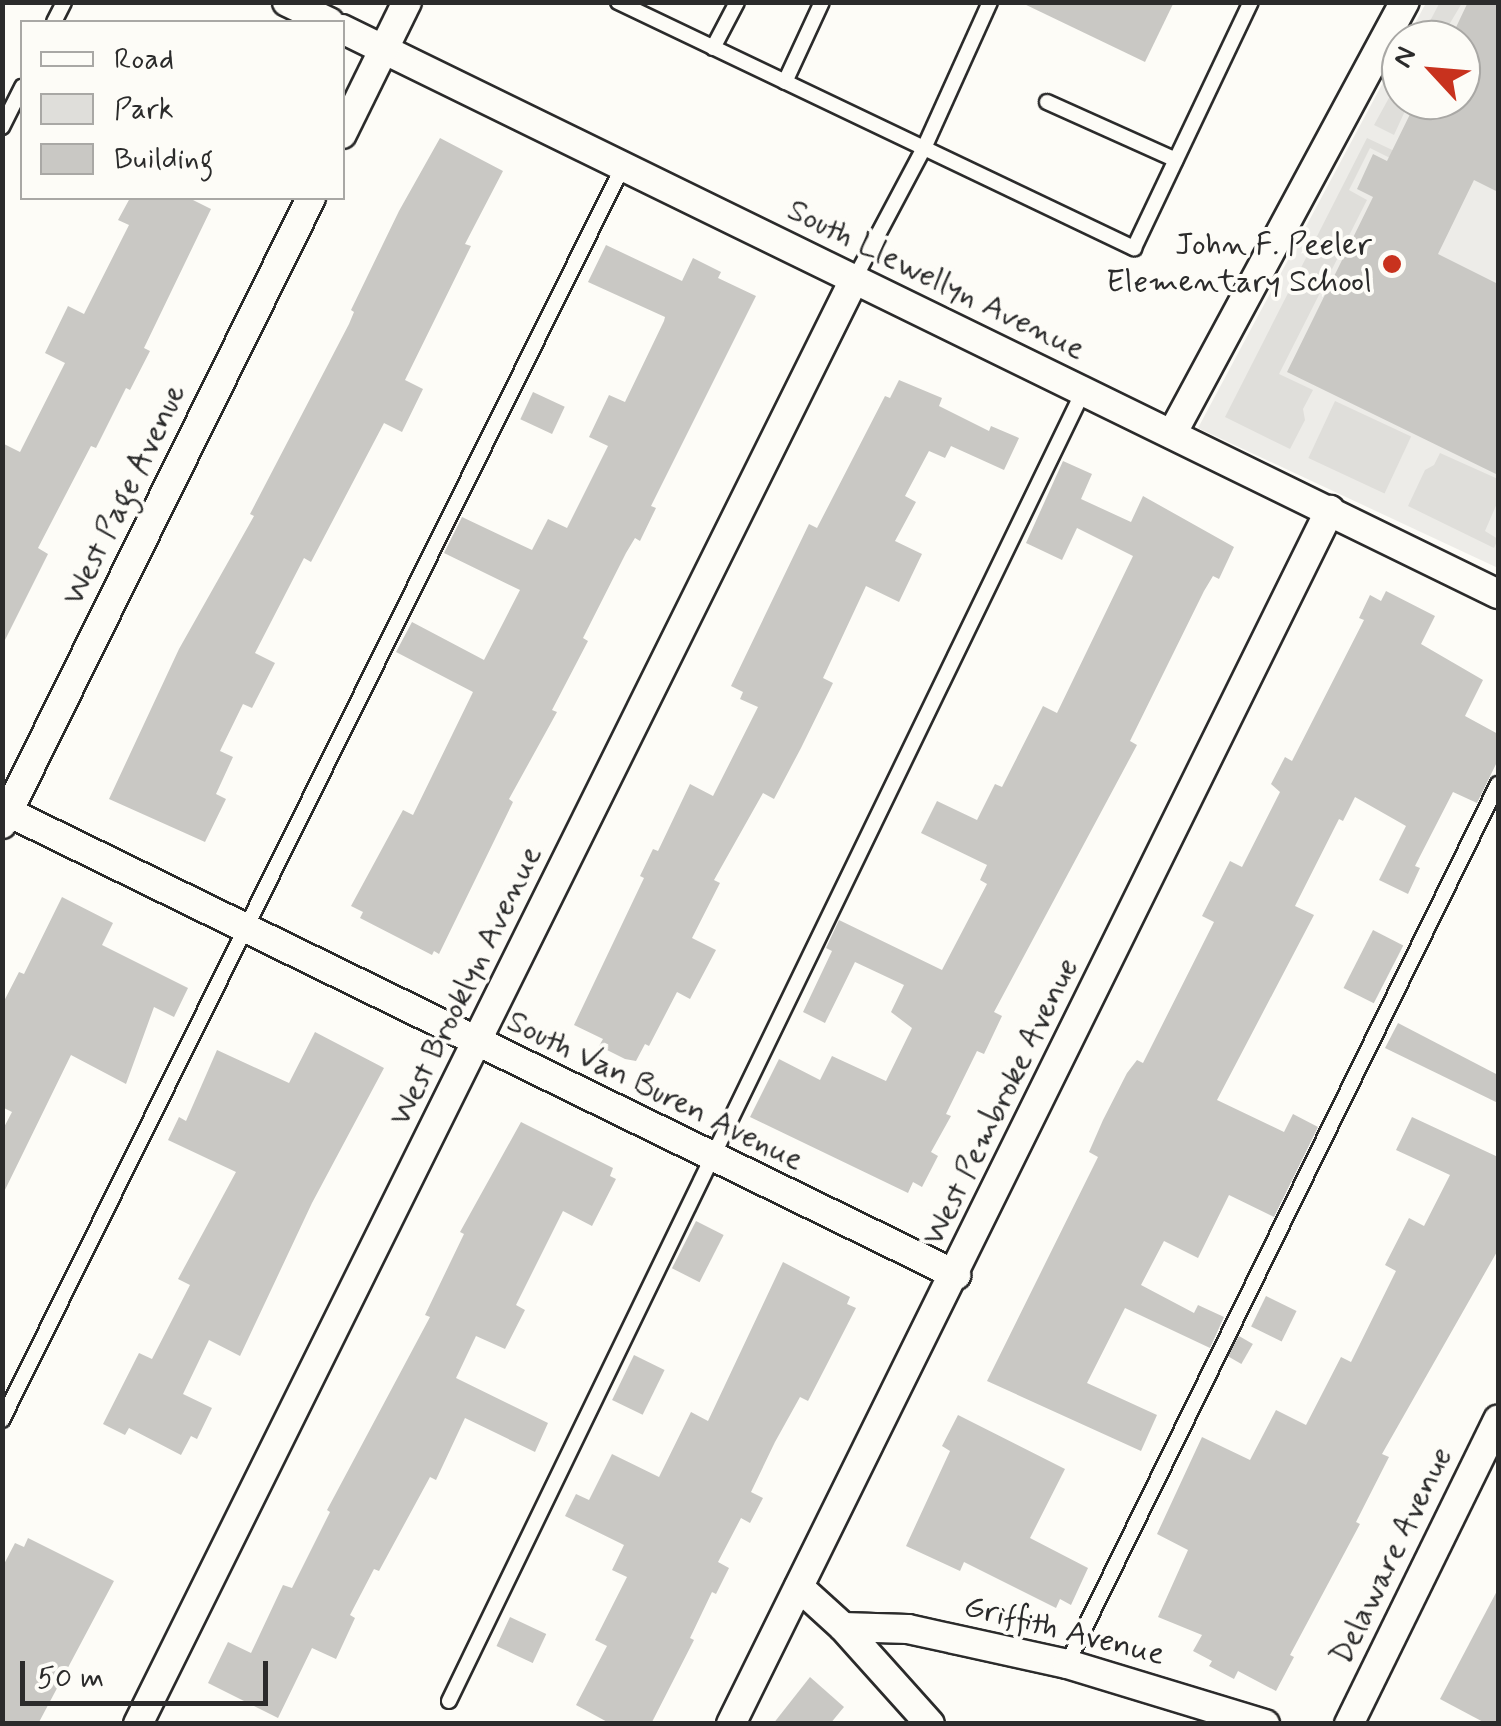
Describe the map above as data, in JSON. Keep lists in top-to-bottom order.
{
  "streets": {
    "street": [
      "South Llewellyn Avenue",
      "West Page Avenue",
      "West Brooklyn Avenue",
      "South Van Buren Avenue",
      "West Pembroke Avenue",
      "Delaware Avenue",
      "Griffith Avenue"
    ]
  },
  "crossings": [
    ["South Llewellyn Avenue", "West Brooklyn Avenue"],
    ["South Llewellyn Avenue", "West Pembroke Avenue"],
    ["West Page Avenue", "South Van Buren Avenue"],
    ["West Brooklyn Avenue", "South Van Buren Avenue"],
    ["South Van Buren Avenue", "West Pembroke Avenue"]
  ],
  "places": ["John F. Peeler Elementary School"],
  "legend": ["Road", "Park", "Building"],
  "scale_bar": "50 m",
  "north": "top left"
}
